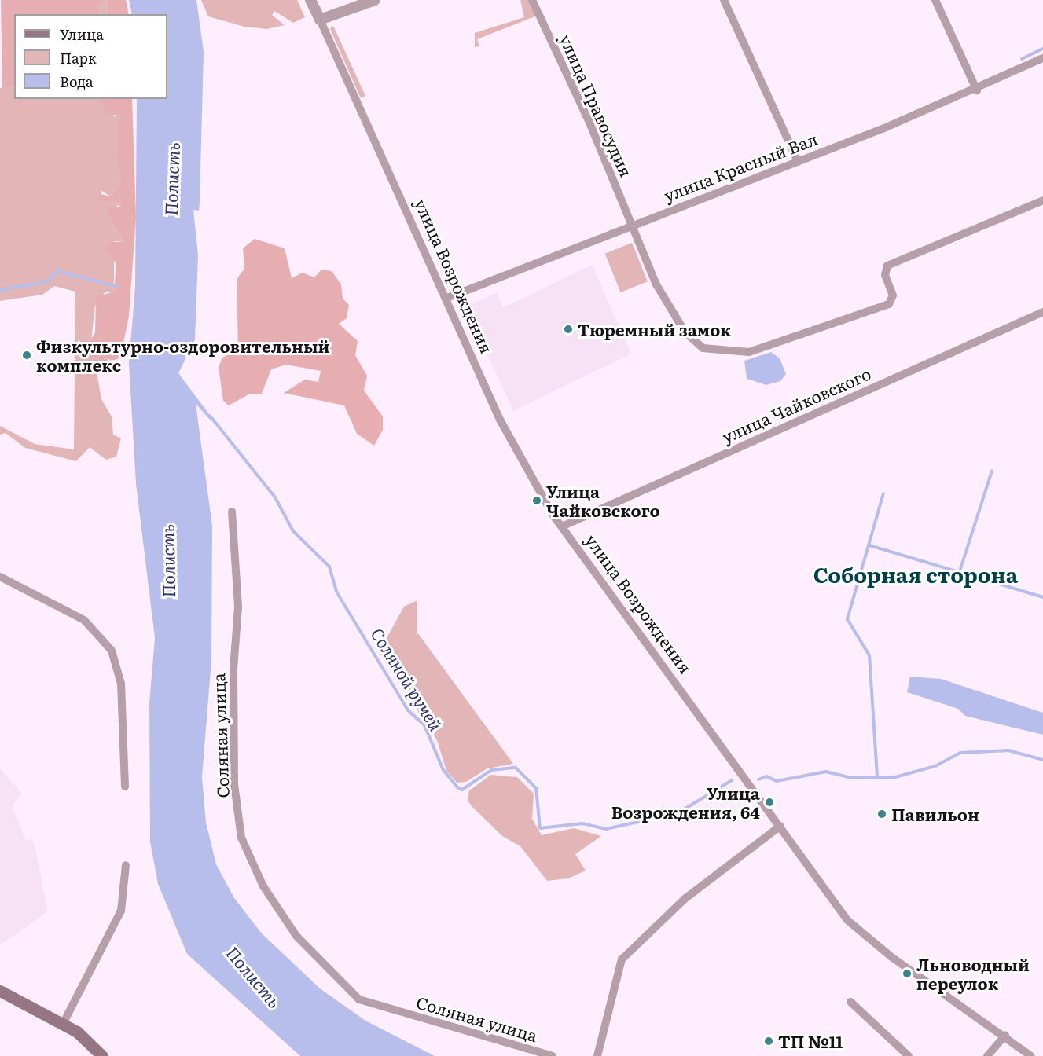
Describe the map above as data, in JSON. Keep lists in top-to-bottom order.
{
  "streets": {
    "street": [
      "улица Правосудия",
      "улица Красный Вал",
      "улица Возрождения",
      "улица Чайковского",
      "Соляная улица"
    ]
  },
  "crossings": [
    ["улица Правосудия", "улица Красный Вал"],
    ["улица Красный Вал", "улица Возрождения"],
    ["улица Возрождения", "улица Чайковского"]
  ],
  "districts": ["Соборная сторона"],
  "water": ["Полисть", "Соляной ручей"],
  "places": [
    "Тюремный замок",
    "Физкультурно-оздоровительный комплекс",
    "Улица Чайковского",
    "Улица Возрождения, 64",
    "Павильон",
    "Льноводный переулок",
    "ТП №11"
  ],
  "legend": ["Улица", "Парк", "Вода"]
}
